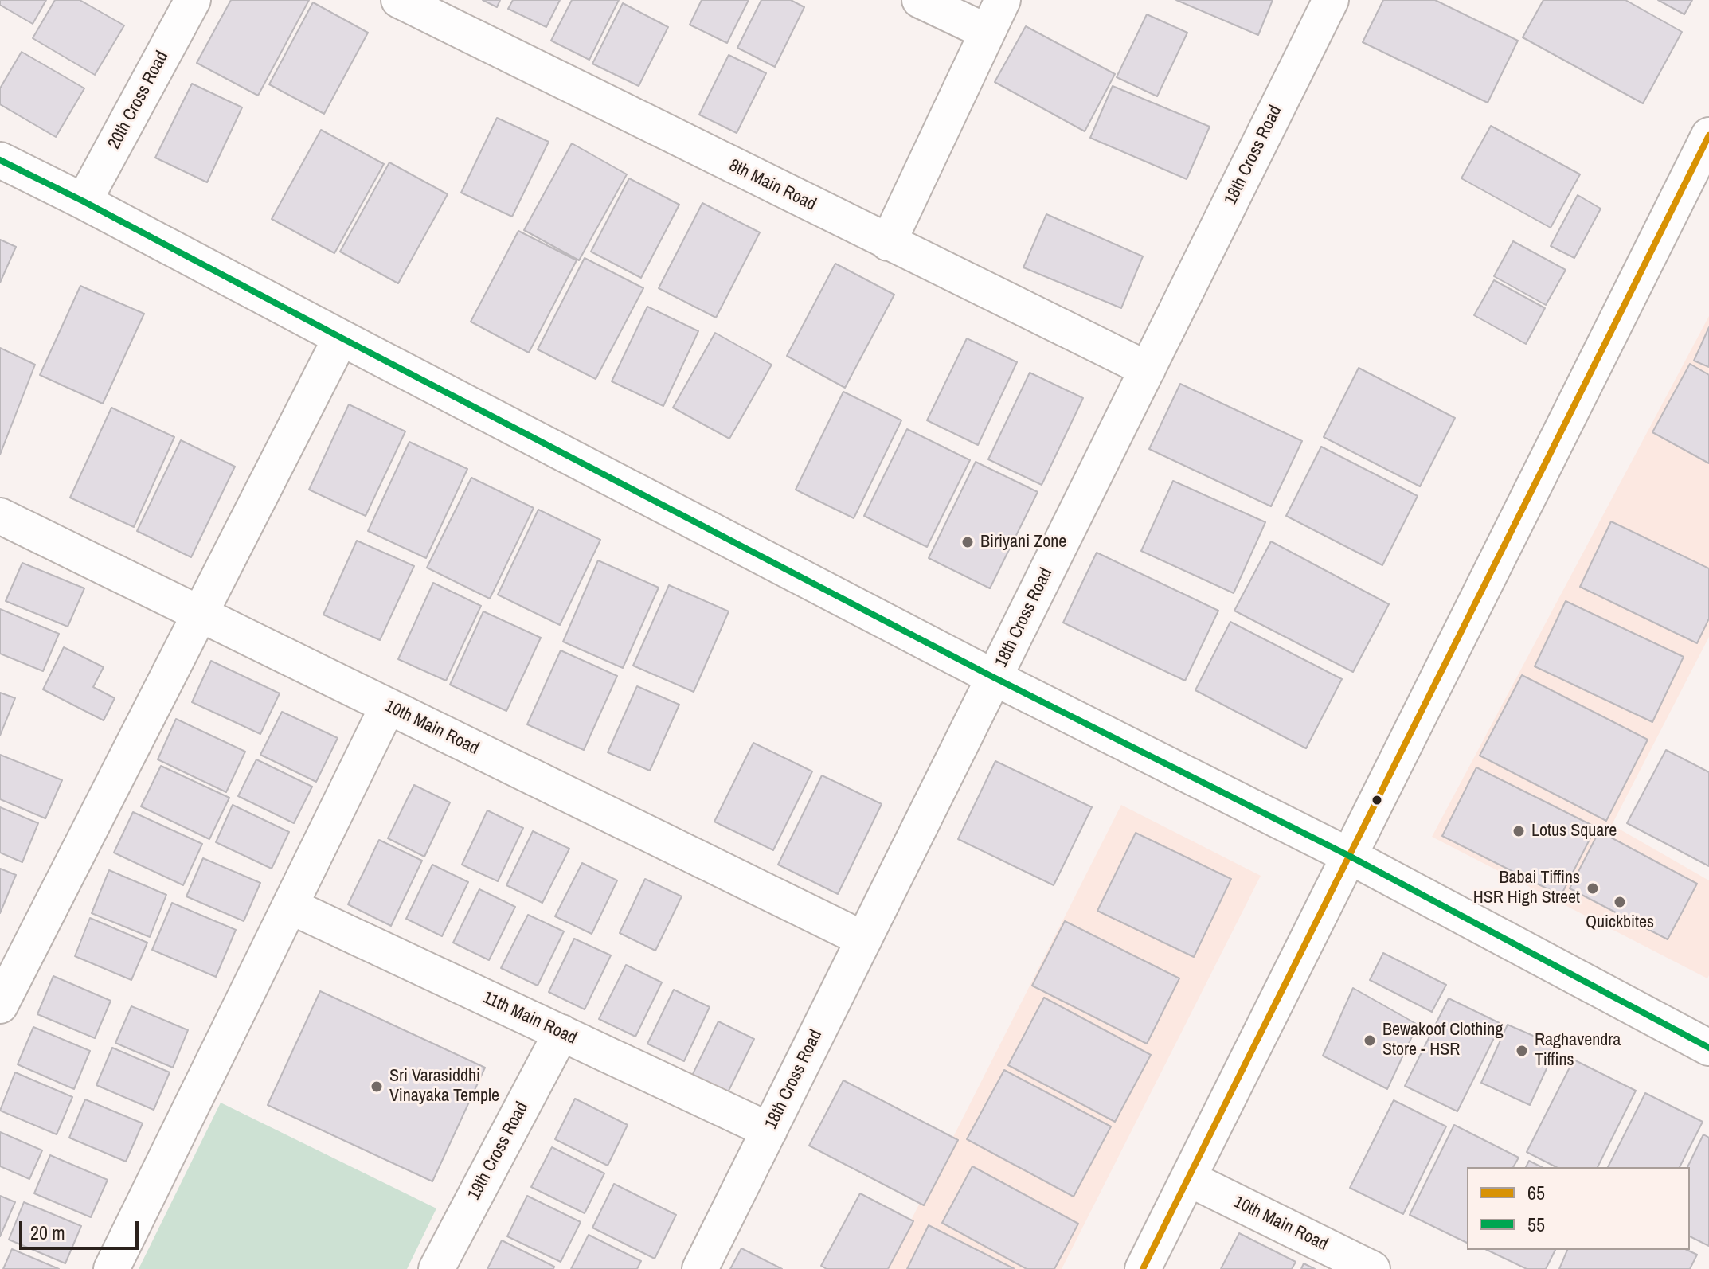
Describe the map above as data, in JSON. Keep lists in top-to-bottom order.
{
  "streets": {
    "street": [
      "20th Cross Road",
      "18th Cross Road",
      "8th Main Road",
      "10th Main Road",
      "11th Main Road",
      "19th Cross Road"
    ]
  },
  "crossings": [
    ["18th Cross Road", "8th Main Road"],
    ["18th Cross Road", "10th Main Road"],
    ["18th Cross Road", "11th Main Road"],
    ["11th Main Road", "19th Cross Road"]
  ],
  "places": [
    "Biriyani Zone",
    "Lotus Square",
    "Babai Tiffins HSR High Street",
    "Quickbites",
    "Bewakoof Clothing Store - HSR",
    "Raghavendra Tiffins",
    "Sri Varasiddhi Vinayaka Temple"
  ],
  "lines": ["transit line 65", "transit line 55"],
  "legend": ["65", "55"],
  "scale_bar": "20 m"
}
